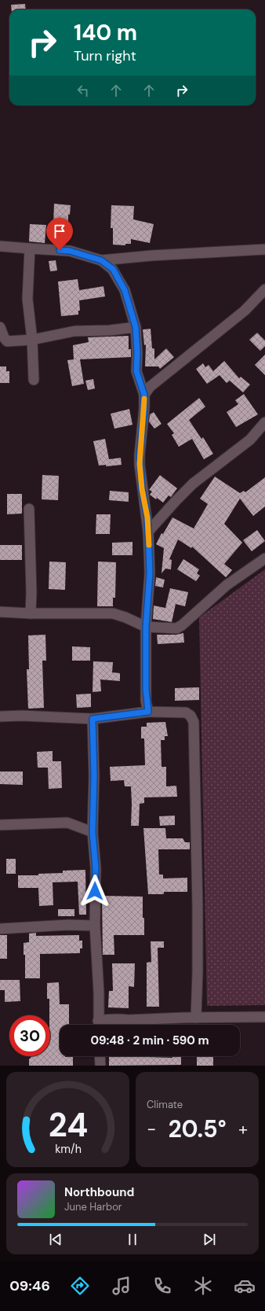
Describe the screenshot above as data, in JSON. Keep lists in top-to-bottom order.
{
  "page": {
    "turn": ["140 m", "Turn right"],
    "limit": "30",
    "trip": "09:48 · 2 min · 590 m",
    "tile": "Climate",
    "heat": ["−", "20.5°", "+"],
    "song": ["Northbound", "June Harbor"],
    "tabs": "09:46",
    "gauge": ["24", "km/h"]
  }
}
